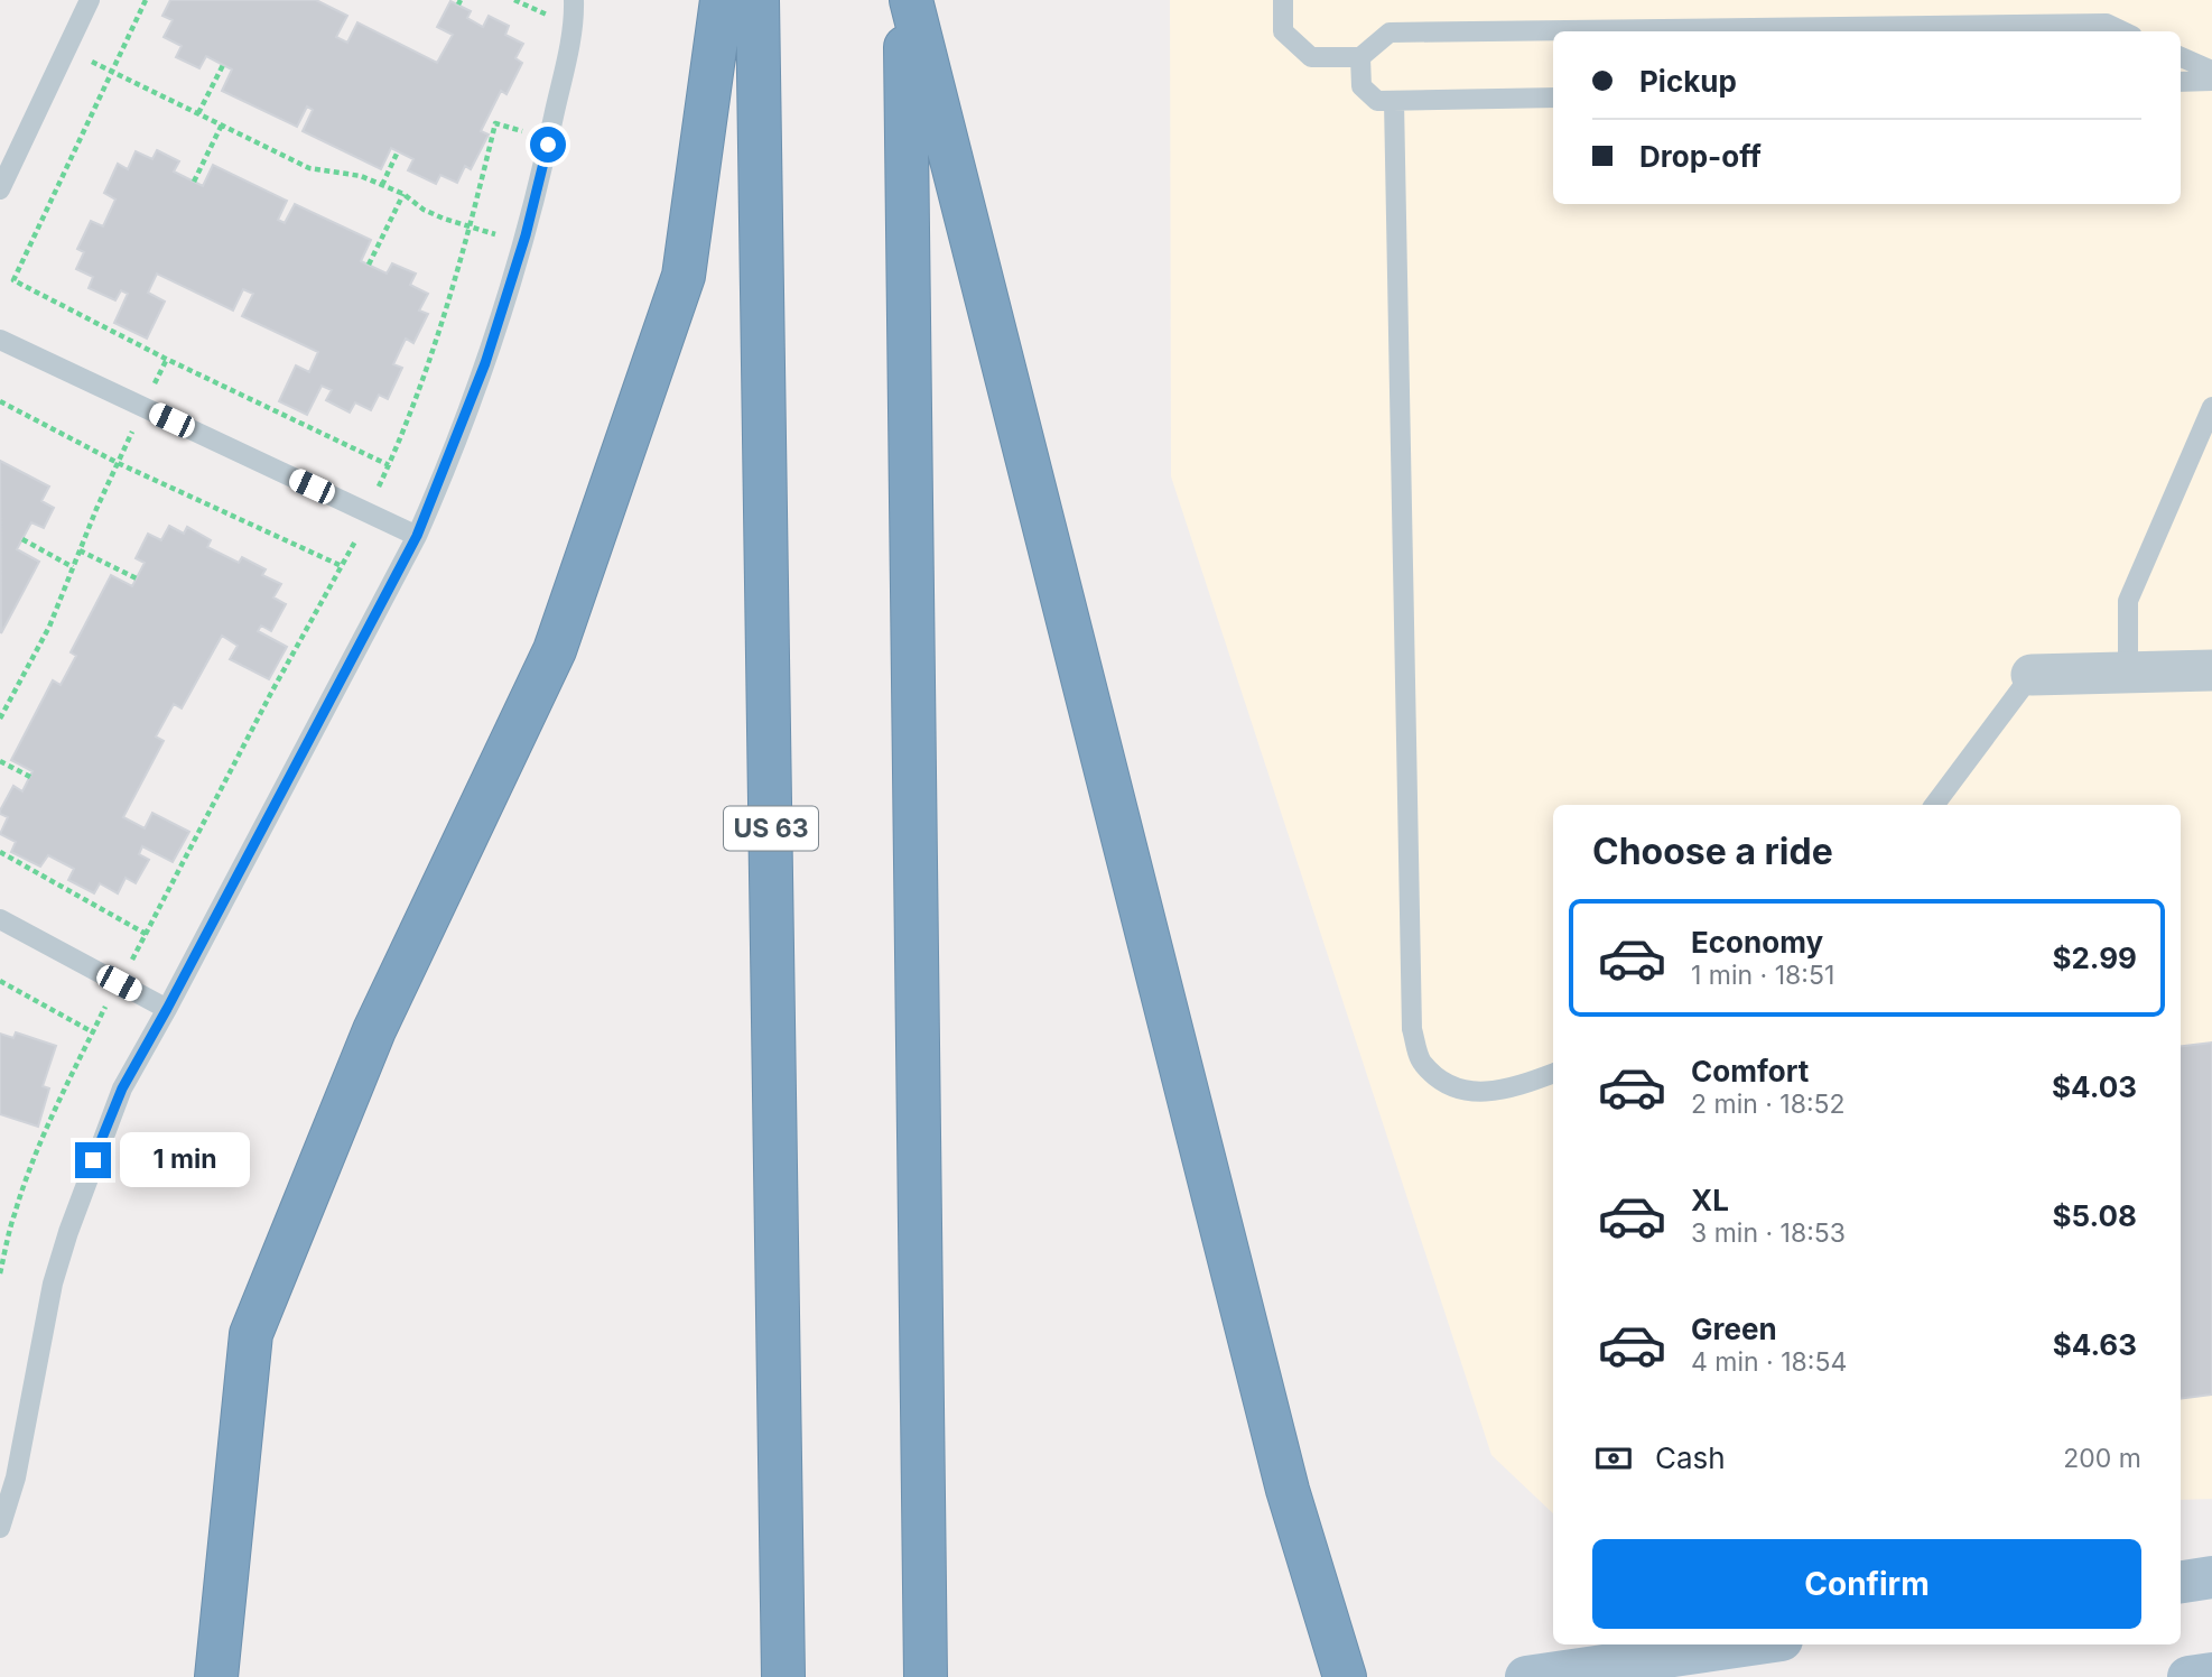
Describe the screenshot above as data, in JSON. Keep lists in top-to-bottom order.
{
  "streets": {
    "highway": ["US 63"]
  },
  "page": {
    "banner": ["Pickup", "Drop-off"],
    "heading": "Choose a ride",
    "list": [
      {
        "name": "Economy",
        "note": "1 min · 18:51",
        "value": "$2.99"
      },
      {
        "name": "Comfort",
        "note": "2 min · 18:52",
        "value": "$4.03"
      },
      {
        "name": "XL",
        "note": "3 min · 18:53",
        "value": "$5.08"
      },
      {
        "name": "Green",
        "note": "4 min · 18:54",
        "value": "$4.63"
      }
    ],
    "bubble": "1 min",
    "pay": ["Cash", "200 m"],
    "buttons": "Confirm"
  }
}
